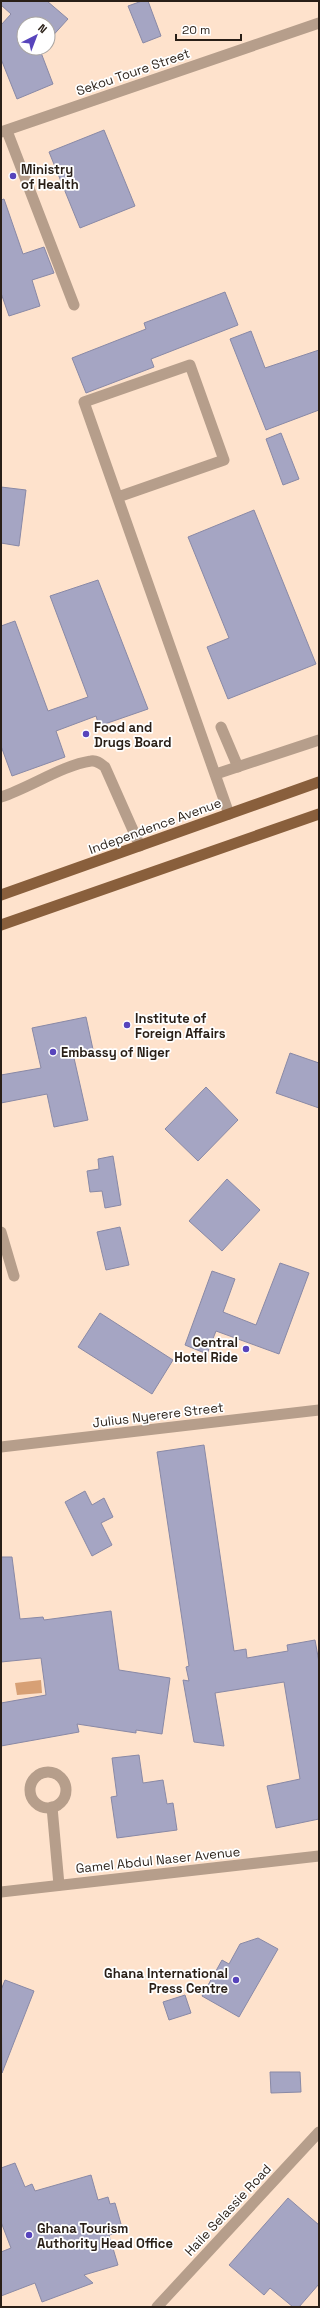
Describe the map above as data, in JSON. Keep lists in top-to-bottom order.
{
  "streets": {
    "main road": ["Independence Avenue"],
    "street": [
      "Sekou Toure Street",
      "Julius Nyerere Street",
      "Gamel Abdul Naser Avenue",
      "Haile Selassie Road"
    ]
  },
  "places": [
    "Ministry of Health",
    "Food and Drugs Board",
    "Institute of Foreign Affairs",
    "Embassy of Niger",
    "Central Hotel Ride",
    "Ghana International Press Centre",
    "Ghana Tourism Authority Head Office"
  ],
  "scale_bar": "20 m",
  "north": "top right"
}
